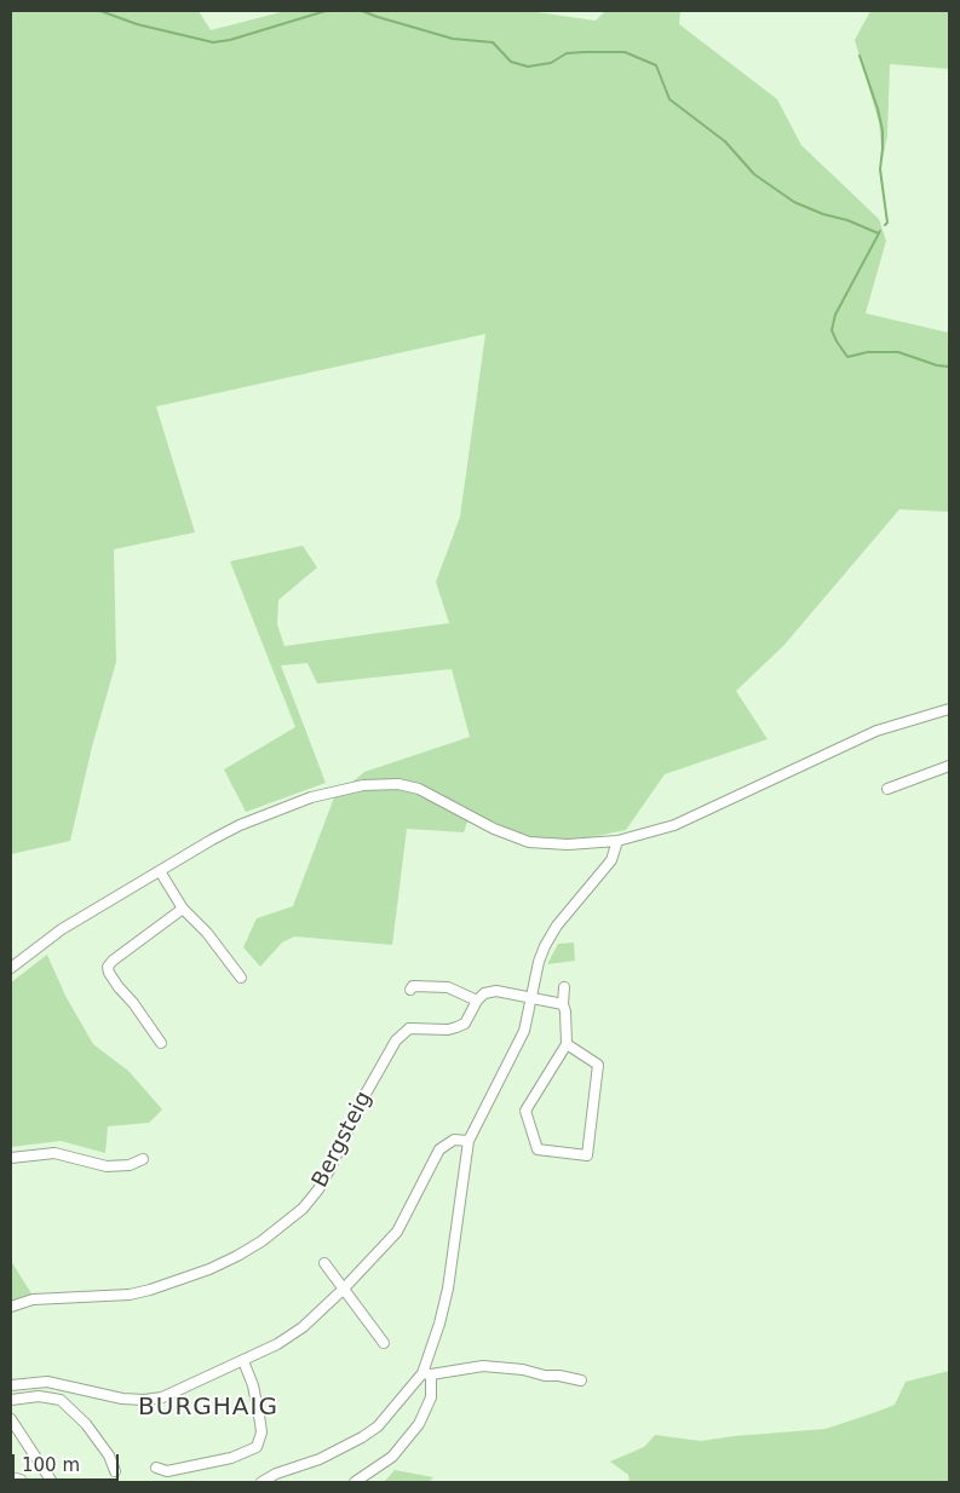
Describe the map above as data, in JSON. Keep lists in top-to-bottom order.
{
  "streets": {
    "street": ["Bergsteig"]
  },
  "districts": ["BURGHAIG"],
  "scale_bar": "100 m"
}
